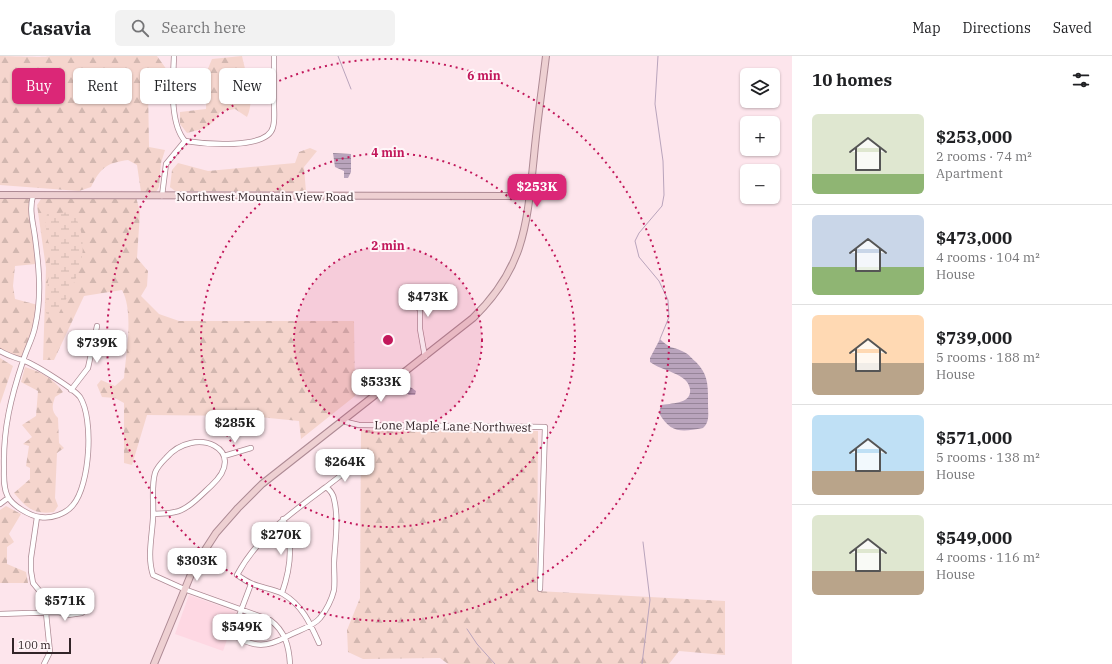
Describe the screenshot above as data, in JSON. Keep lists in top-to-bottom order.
{
  "streets": {
    "main road": ["Northwest Mountain View Road"],
    "street": ["Lone Maple Lane Northwest"]
  },
  "scale_bar": "100 m",
  "page": {
    "header": "Casavia",
    "search": "Search here",
    "nav": ["Map", "Directions", "Saved"],
    "heading": "10 homes",
    "map_buttons": ["+", "−"],
    "chip": [
      "Buy",
      "Rent",
      "Filters",
      "New"
    ],
    "list": [
      {
        "name": "$253,000",
        "note": "2 rooms · 74 m² · Apartment"
      },
      {
        "name": "$473,000",
        "note": "4 rooms · 104 m² · House"
      },
      {
        "name": "$739,000",
        "note": "5 rooms · 188 m² · House"
      },
      {
        "name": "$571,000",
        "note": "5 rooms · 138 m² · House"
      },
      {
        "name": "$549,000",
        "note": "4 rooms · 116 m² · House"
      }
    ],
    "price": [
      "$253K",
      "$473K",
      "$739K",
      "$533K",
      "$285K",
      "$264K",
      "$270K",
      "$303K",
      "$571K",
      "$549K"
    ],
    "scale": "100 m"
  },
  "rings": ["6 min", "4 min", "2 min"]
}
